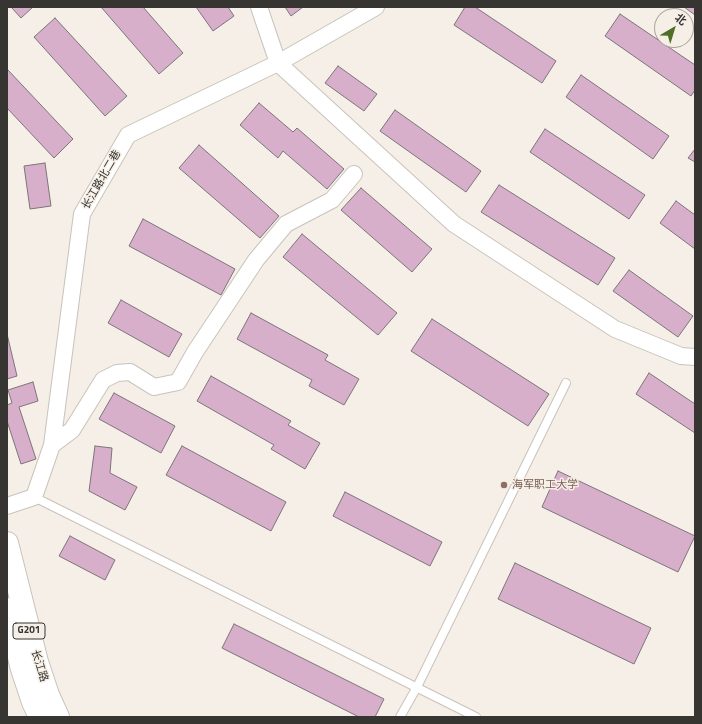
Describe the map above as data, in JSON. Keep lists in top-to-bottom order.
{
  "streets": {
    "highway": ["G201", "长江路"],
    "street": ["长江路北二巷"]
  },
  "places": ["海军职工大学"],
  "north": "top right"
}
